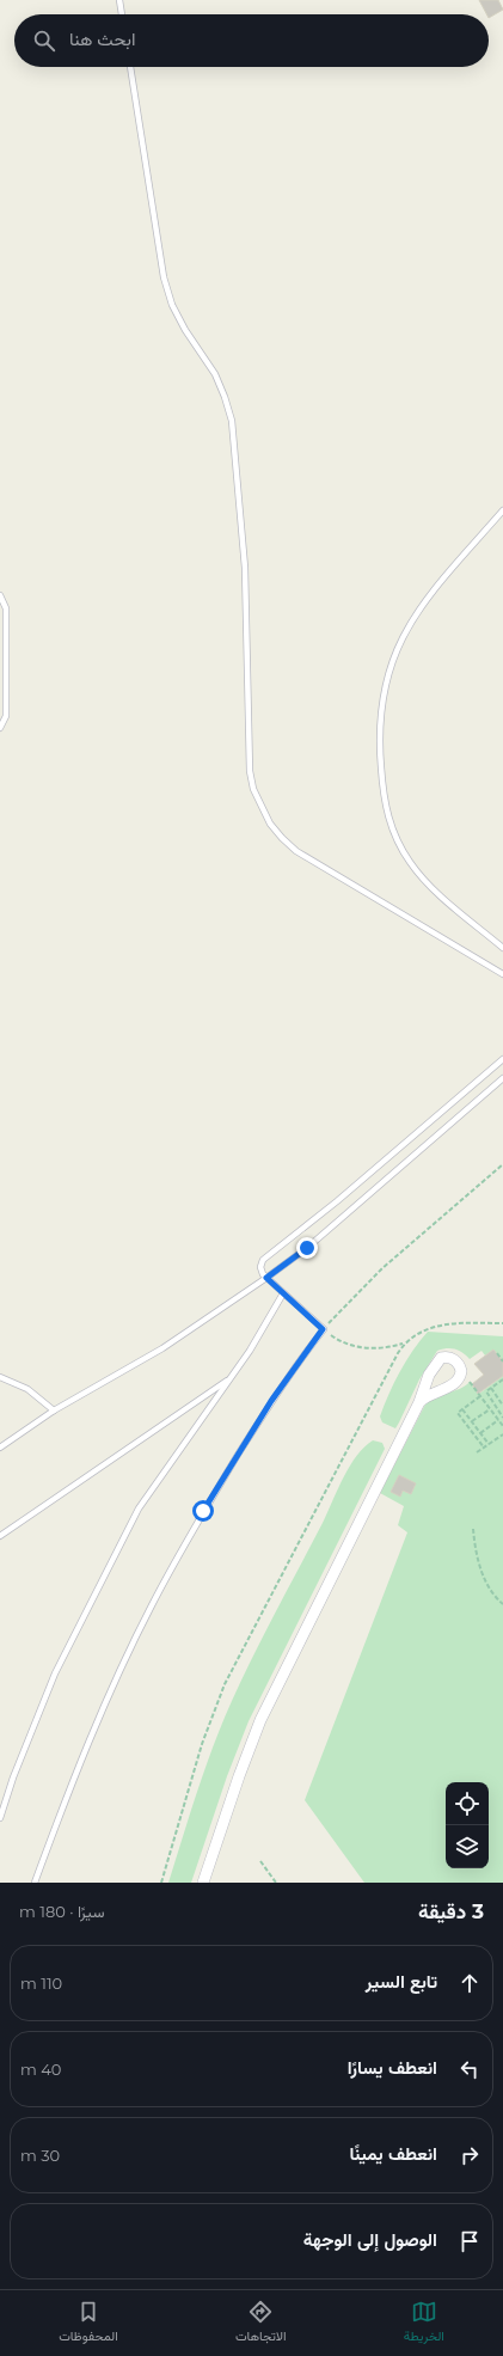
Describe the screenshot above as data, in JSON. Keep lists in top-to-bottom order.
{
  "page": {
    "search": "ابحث هنا",
    "heading": ["3 دقيقة", "سيرًا · 180 m"],
    "list": [
      ["تابع السير", "110 m"],
      ["انعطف يسارًا", "40 m"],
      ["انعطف يمينًا", "30 m"],
      "الوصول إلى الوجهة"
    ],
    "nav": ["الخريطة", "الاتجاهات", "المحفوظات"]
  }
}
